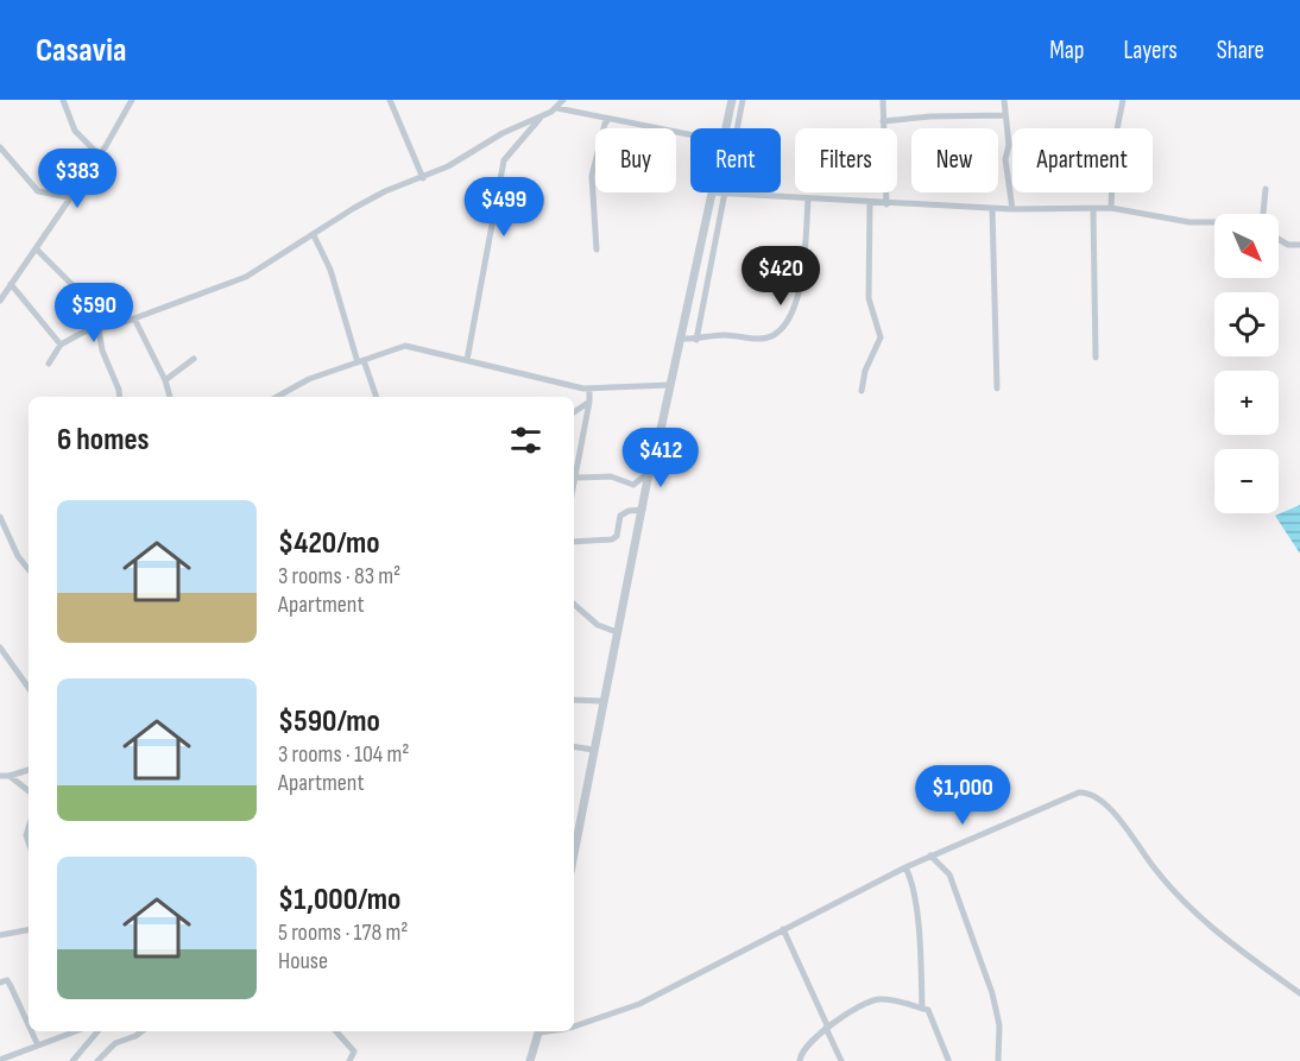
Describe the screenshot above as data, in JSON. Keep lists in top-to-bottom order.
{
  "north": "bottom right",
  "page": {
    "header": "Casavia",
    "nav": ["Map", "Layers", "Share"],
    "chip": [
      "Buy",
      "Rent",
      "Filters",
      "New",
      "Apartment"
    ],
    "price": [
      "$383",
      "$499",
      "$420",
      "$590",
      "$412",
      "$1,000"
    ],
    "map_buttons": ["+", "−"],
    "heading": "6 homes",
    "list": [
      {
        "name": "$420/mo",
        "note": "3 rooms · 83 m² · Apartment"
      },
      {
        "name": "$590/mo",
        "note": "3 rooms · 104 m² · Apartment"
      },
      {
        "name": "$1,000/mo",
        "note": "5 rooms · 178 m² · House"
      }
    ]
  }
}
